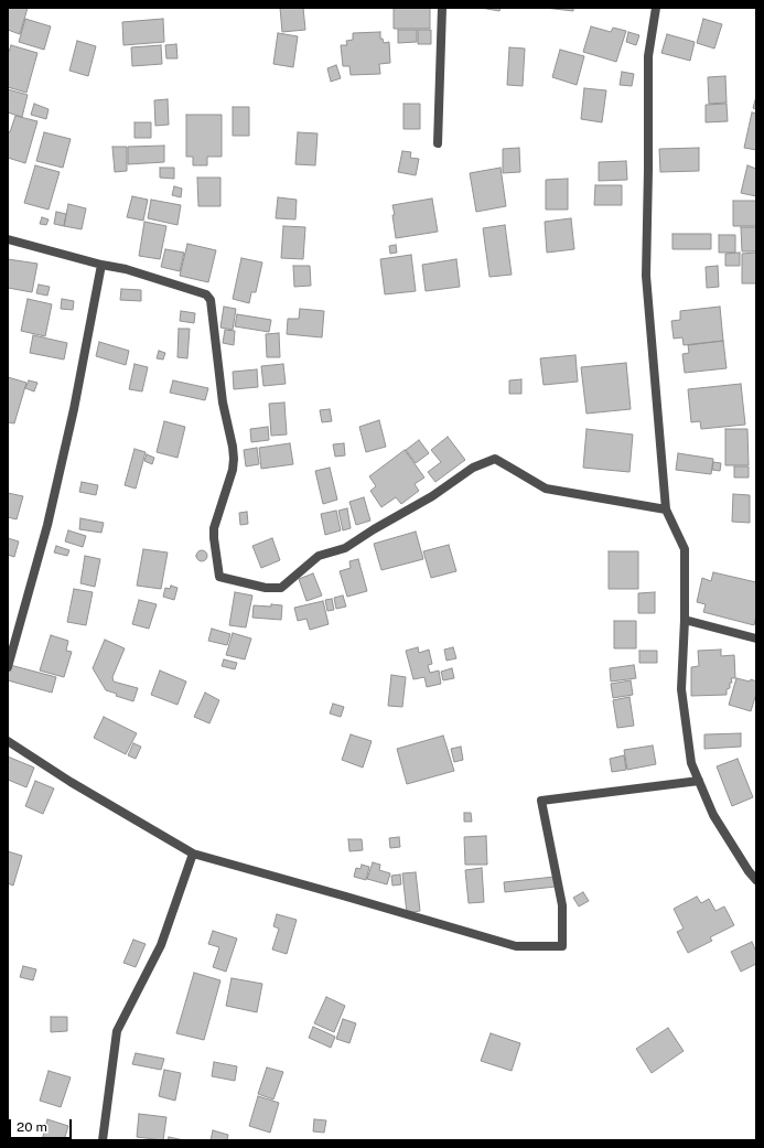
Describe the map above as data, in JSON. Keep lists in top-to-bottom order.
{
  "scale_bar": "20 m"
}
